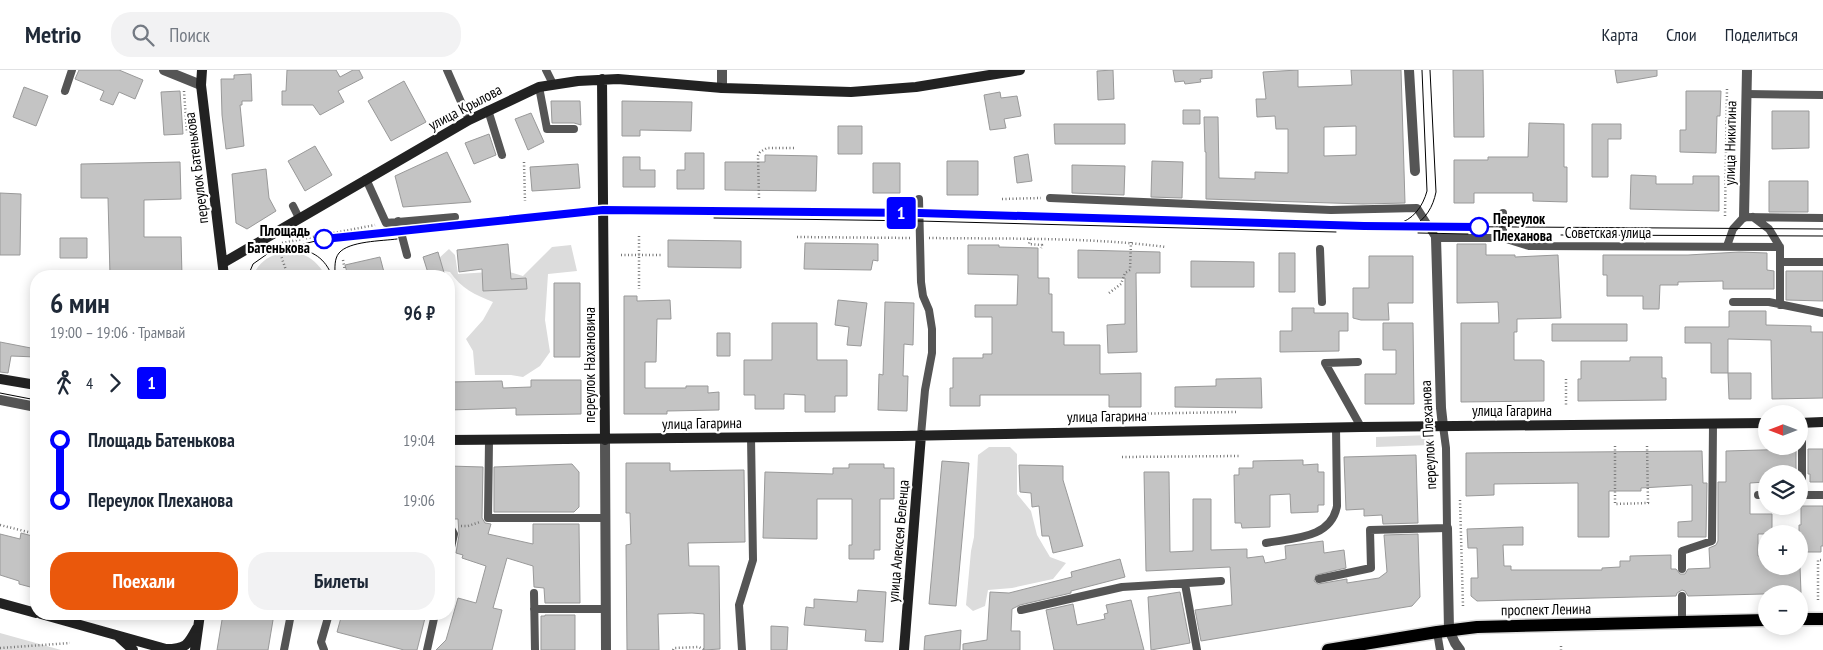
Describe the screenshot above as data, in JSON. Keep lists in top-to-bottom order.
{
  "streets": {
    "main road": [
      "улица Крылова",
      "переулок Батенькова",
      "переулок Нахановича",
      "улица Гагарина",
      "улица Алексея Беленца",
      "проспект Ленина"
    ],
    "street": ["улица Никитина", "переулок Плеханова"],
    "lane": ["Советская улица"]
  },
  "crossings": [
    ["улица Крылова", "переулок Батенькова"],
    ["улица Крылова", "переулок Нахановича"],
    ["Советская улица", "переулок Плеханова"],
    ["переулок Нахановича", "улица Гагарина"],
    ["улица Гагарина", "переулок Плеханова"],
    ["улица Гагарина", "улица Алексея Беленца"],
    ["переулок Плеханова", "проспект Ленина"]
  ],
  "places": ["Переулок Плеханова", "Площадь Батенькова"],
  "lines": ["tram line 1"],
  "north": "left",
  "page": {
    "header": "Metrio",
    "search": "Поиск",
    "nav": ["Карта", "Слои", "Поделиться"],
    "on_map": "1",
    "heading": ["6 мин", "19:00 – 19:06 · Трамвай", "96 ₽"],
    "legs": ["4", "1"],
    "map_buttons": ["+", "−"],
    "list": [
      {
        "name": "Площадь Батенькова",
        "value": "19:04"
      },
      {
        "name": "Переулок Плеханова",
        "value": "19:06"
      }
    ],
    "buttons": ["Поехали", "Билеты"]
  }
}
